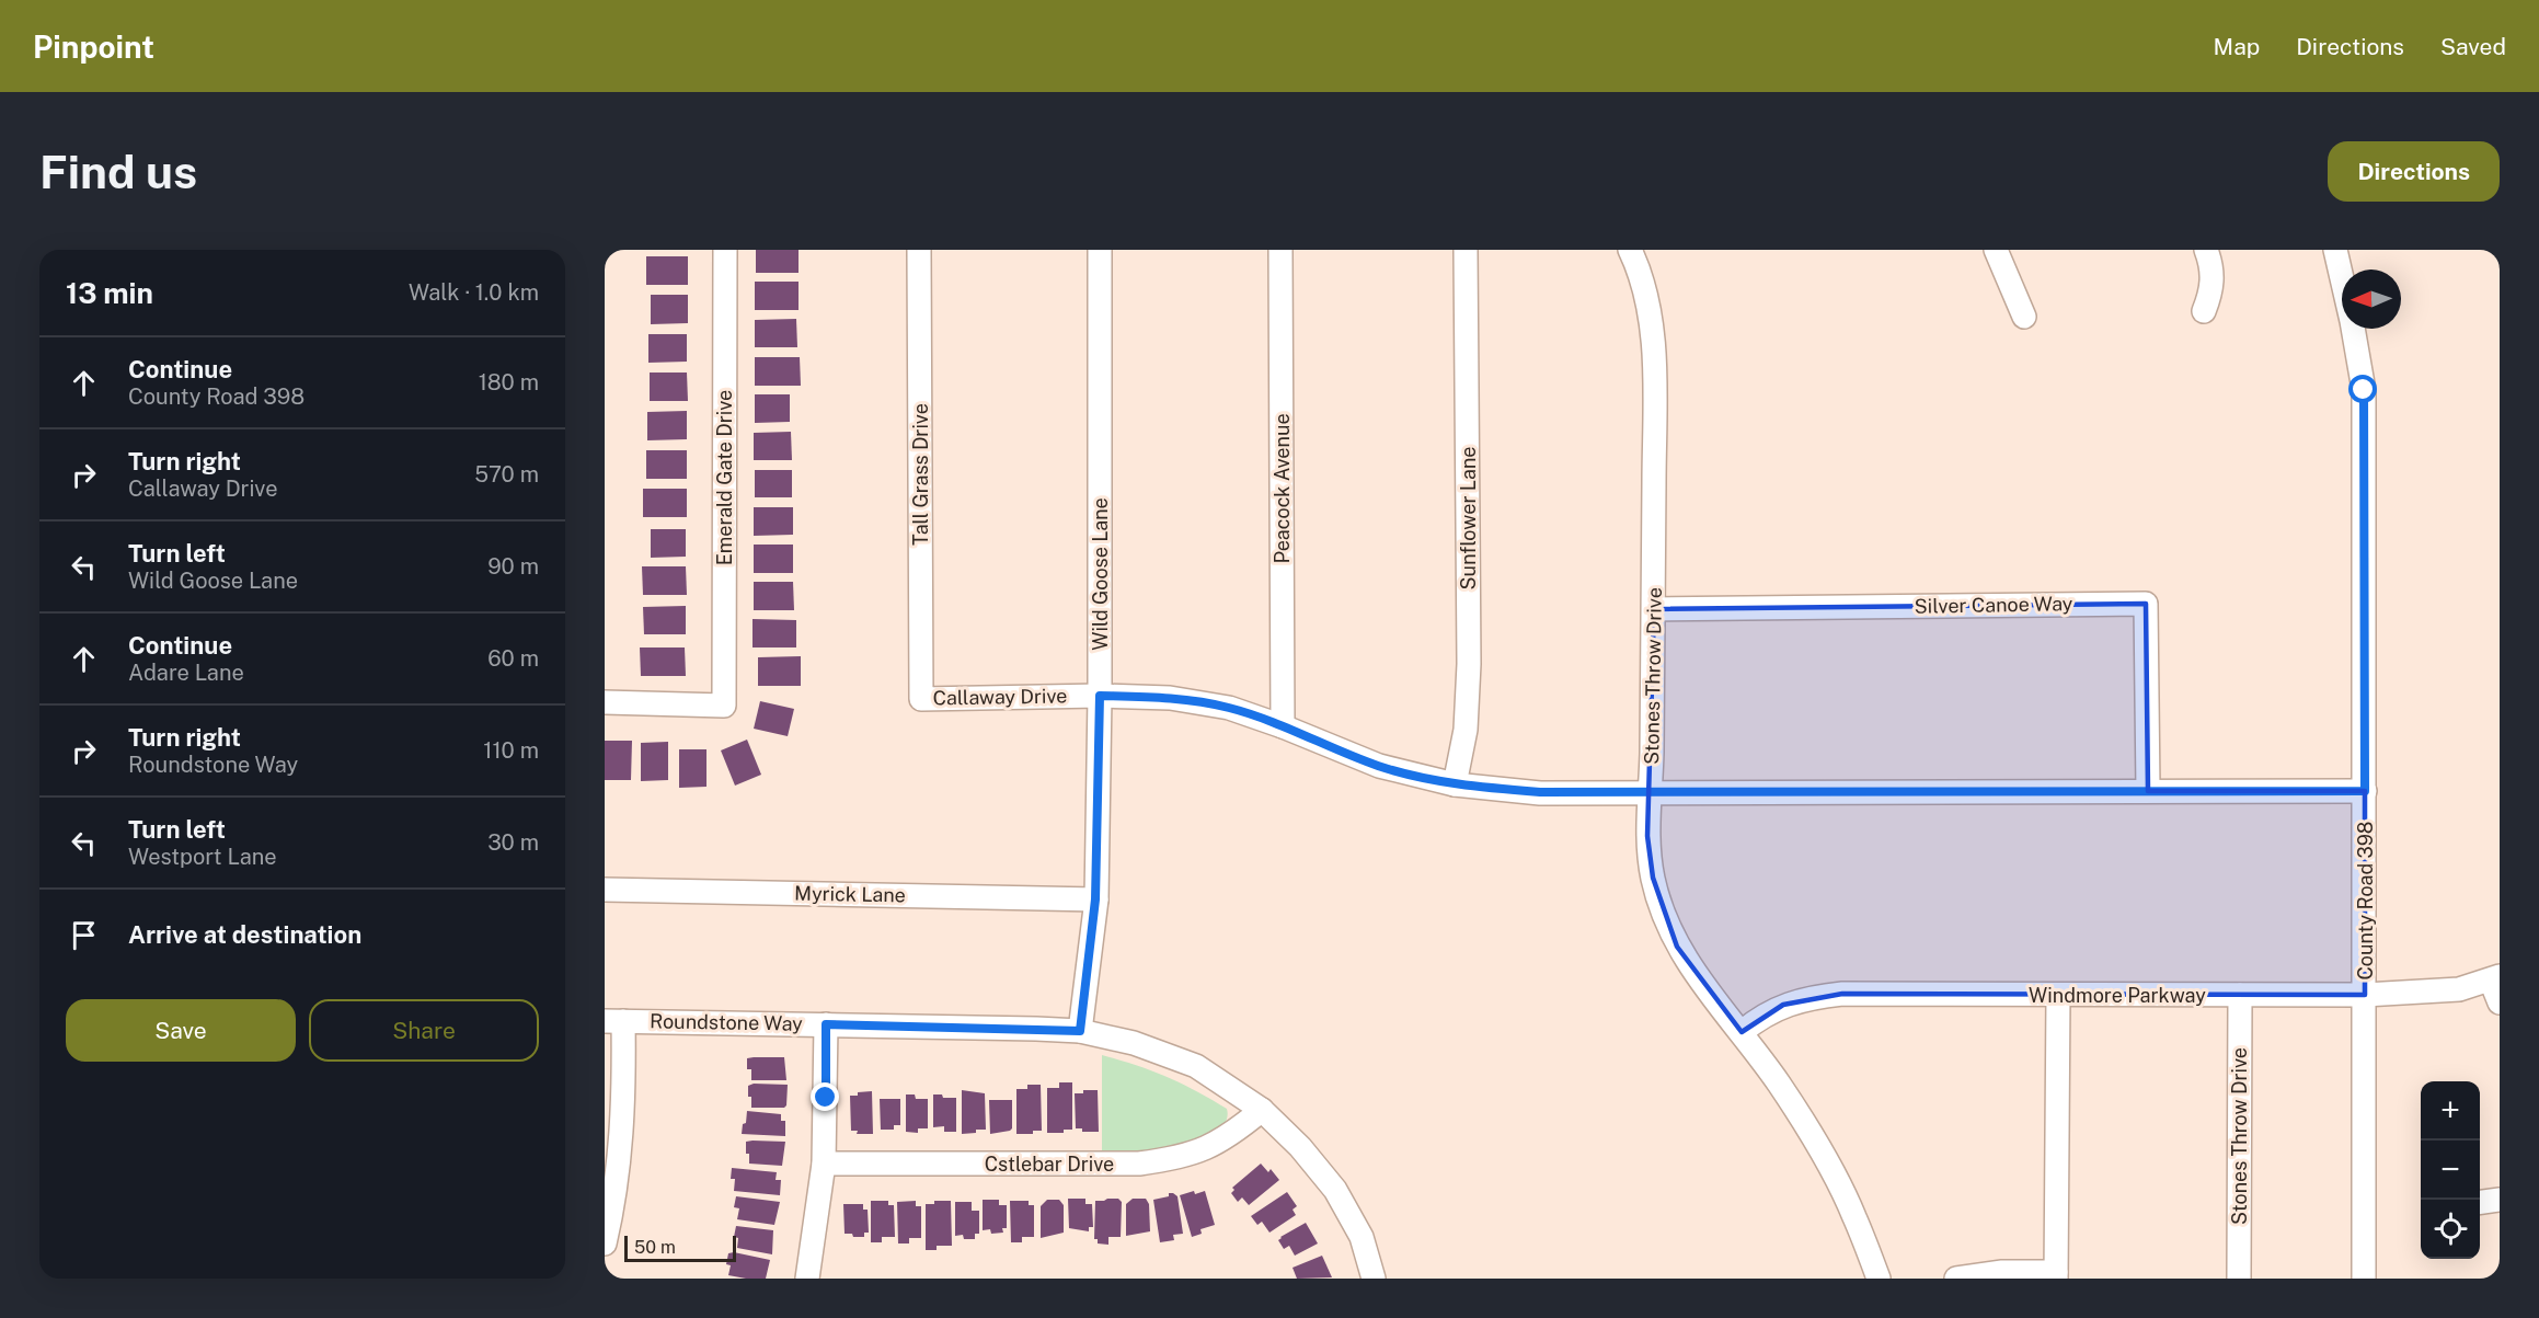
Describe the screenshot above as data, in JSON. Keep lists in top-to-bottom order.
{
  "streets": {
    "street": [
      "Tall Grass Drive",
      "Emerald Gate Drive",
      "Peacock Avenue",
      "Sunflower Lane",
      "Wild Goose Lane",
      "Silver Canoe Way",
      "Stones Throw Drive",
      "Callaway Drive",
      "Myrick Lane",
      "County Road 398",
      "Windmore Parkway",
      "Roundstone Way",
      "Cstlebar Drive"
    ]
  },
  "crossings": [
    ["Tall Grass Drive", "Callaway Drive"],
    ["Peacock Avenue", "Callaway Drive"],
    ["Sunflower Lane", "Callaway Drive"],
    ["Wild Goose Lane", "Callaway Drive"],
    ["Wild Goose Lane", "Myrick Lane"],
    ["Wild Goose Lane", "Roundstone Way"],
    ["Silver Canoe Way", "Stones Throw Drive"],
    ["Silver Canoe Way", "Callaway Drive"],
    ["Stones Throw Drive", "Callaway Drive"],
    ["Stones Throw Drive", "Windmore Parkway"],
    ["Callaway Drive", "County Road 398"],
    ["County Road 398", "Windmore Parkway"],
    ["Roundstone Way", "Cstlebar Drive"]
  ],
  "scale_bar": "50 m",
  "north": "left",
  "page": {
    "header": "Pinpoint",
    "nav": ["Map", "Directions", "Saved"],
    "buttons": [
      "Directions",
      ["Save", "Share"]
    ],
    "title": "Find us",
    "heading": ["13 min", "Walk · 1.0 km"],
    "list": [
      ["Continue", "County Road 398", "180 m"],
      ["Turn right", "Callaway Drive", "570 m"],
      ["Turn left", "Wild Goose Lane", "90 m"],
      ["Continue", "Adare Lane", "60 m"],
      ["Turn right", "Roundstone Way", "110 m"],
      ["Turn left", "Westport Lane", "30 m"],
      "Arrive at destination"
    ],
    "map_buttons": ["+", "−"],
    "scale": "50 m"
  }
}
